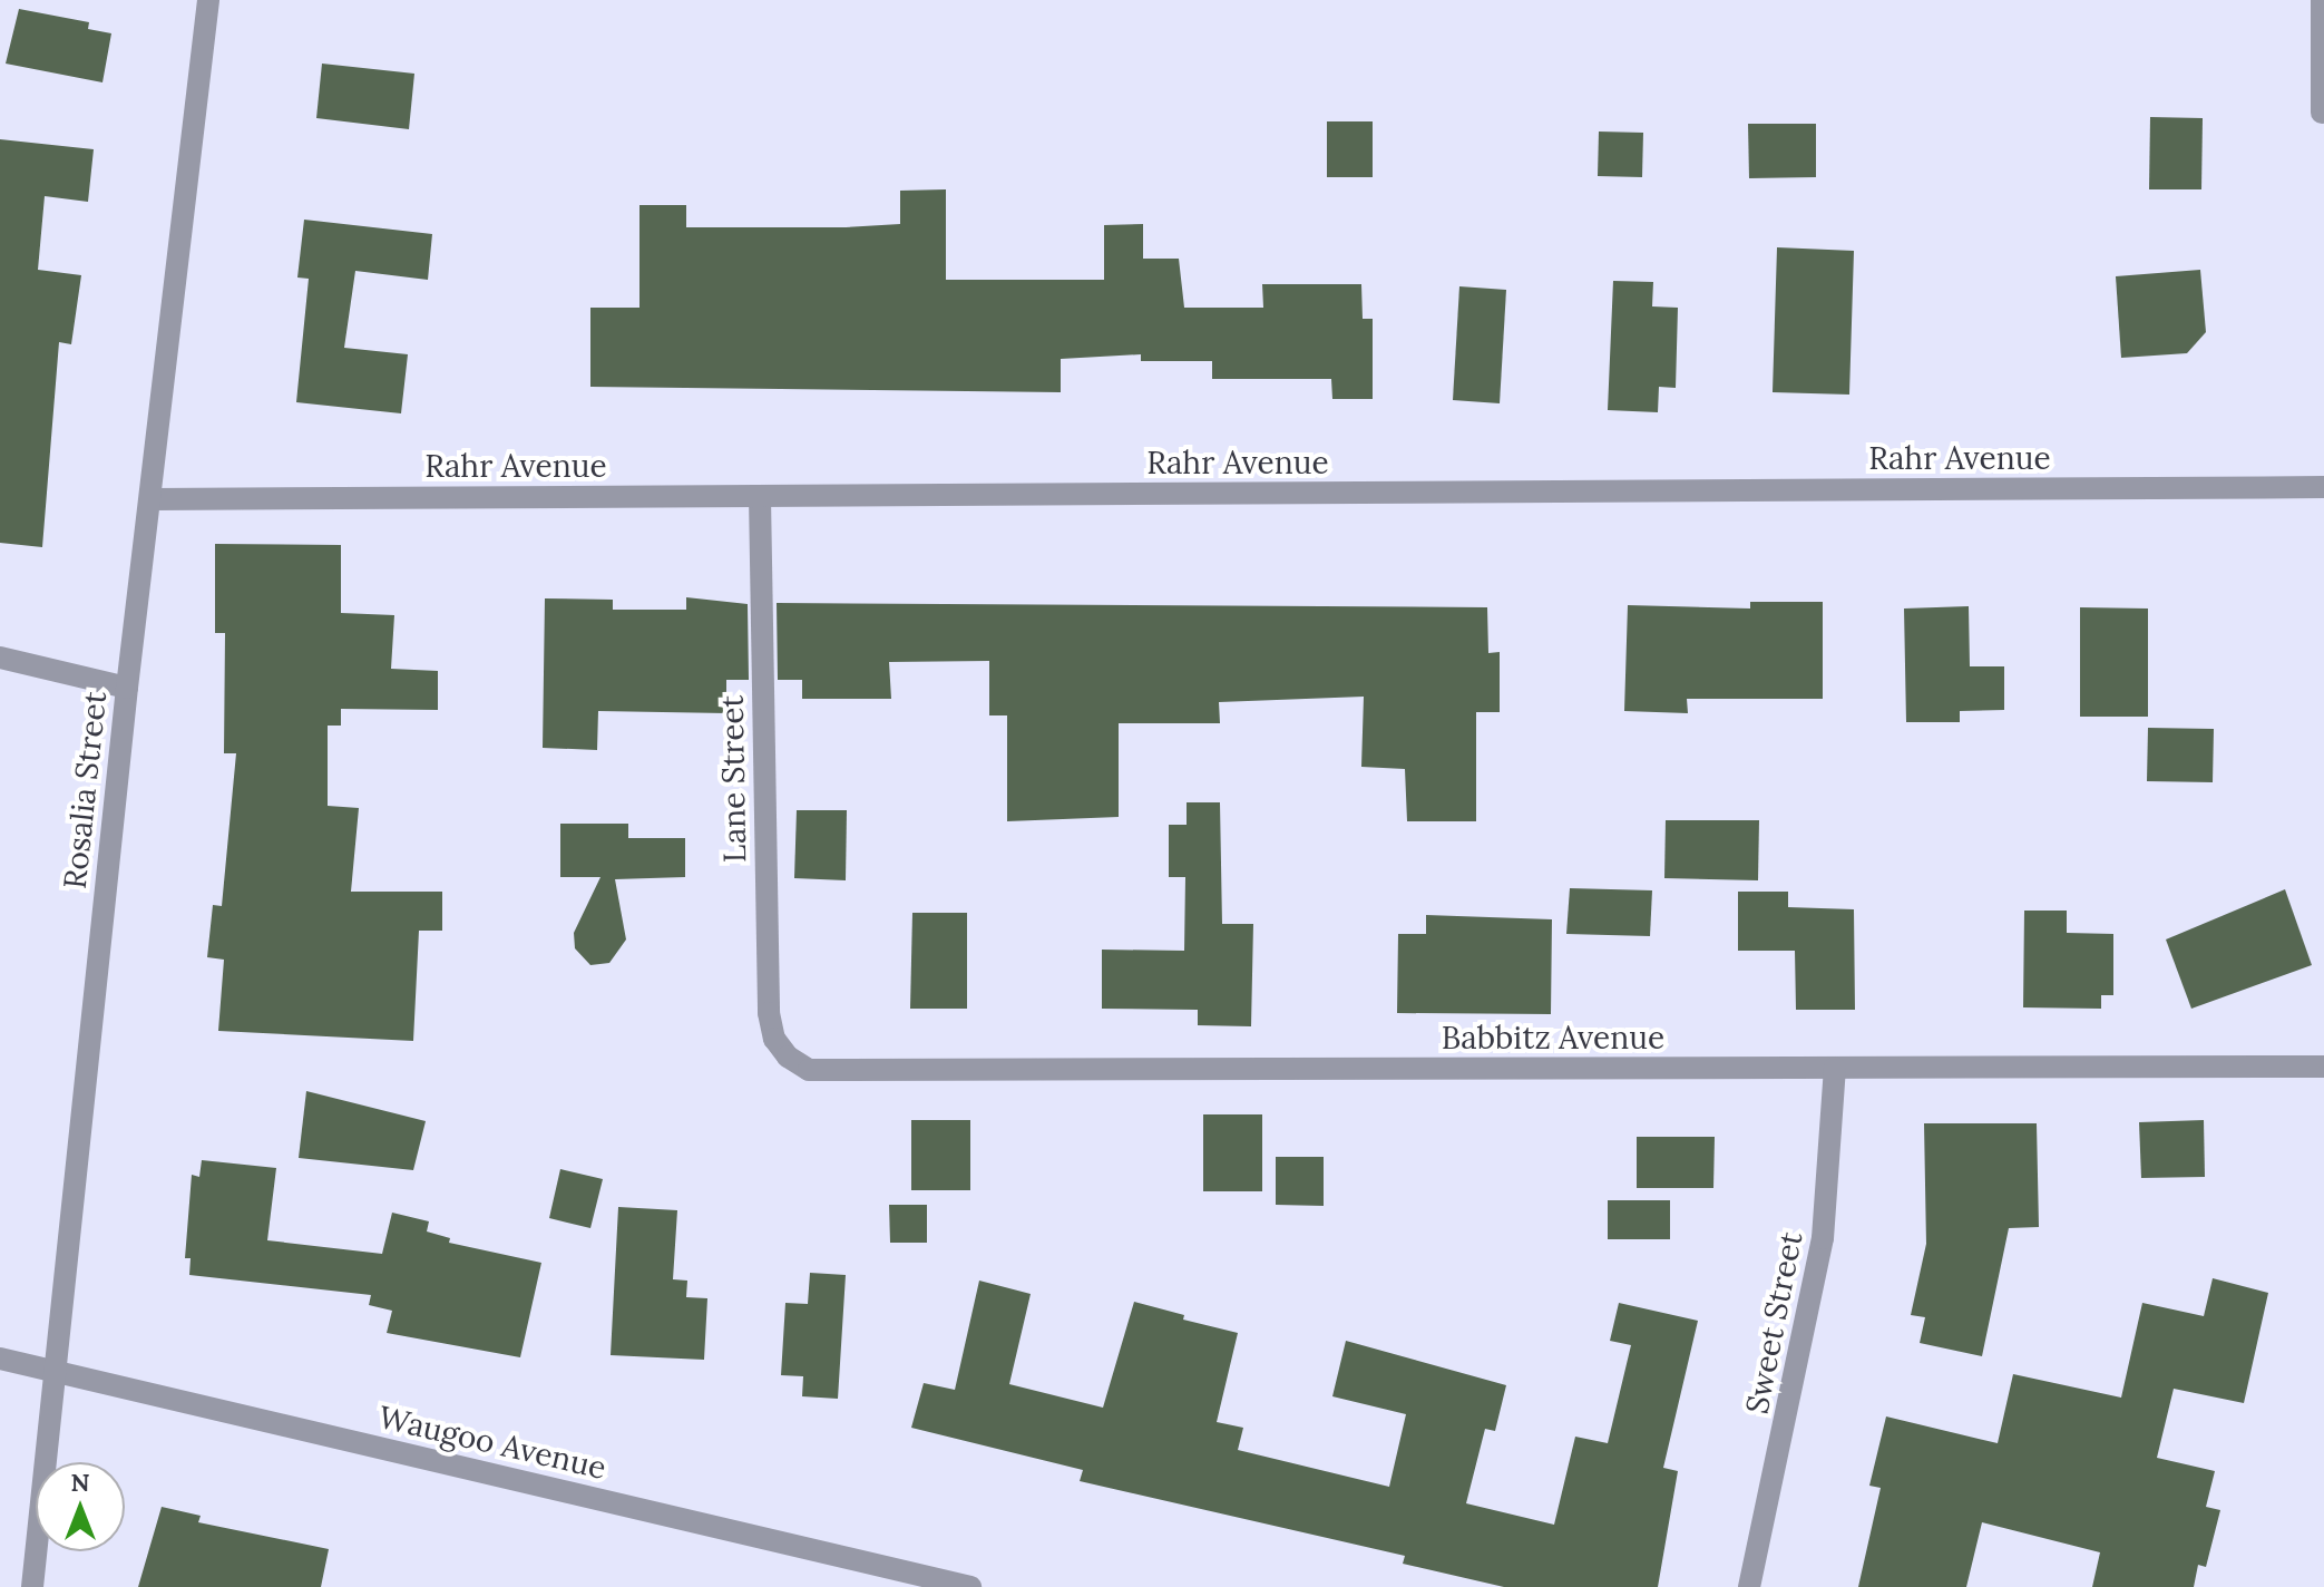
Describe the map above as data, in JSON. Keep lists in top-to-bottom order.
{
  "streets": {
    "street": [
      "Rahr Avenue",
      "Lane Street",
      "Rosalia Street",
      "Babbitz Avenue",
      "Sweet Street",
      "Waugoo Avenue"
    ]
  },
  "crossings": [
    ["Rahr Avenue", "Lane Street"],
    ["Rahr Avenue", "Rosalia Street"],
    ["Lane Street", "Babbitz Avenue"],
    ["Rosalia Street", "Waugoo Avenue"],
    ["Babbitz Avenue", "Sweet Street"]
  ],
  "north": "top"
}
